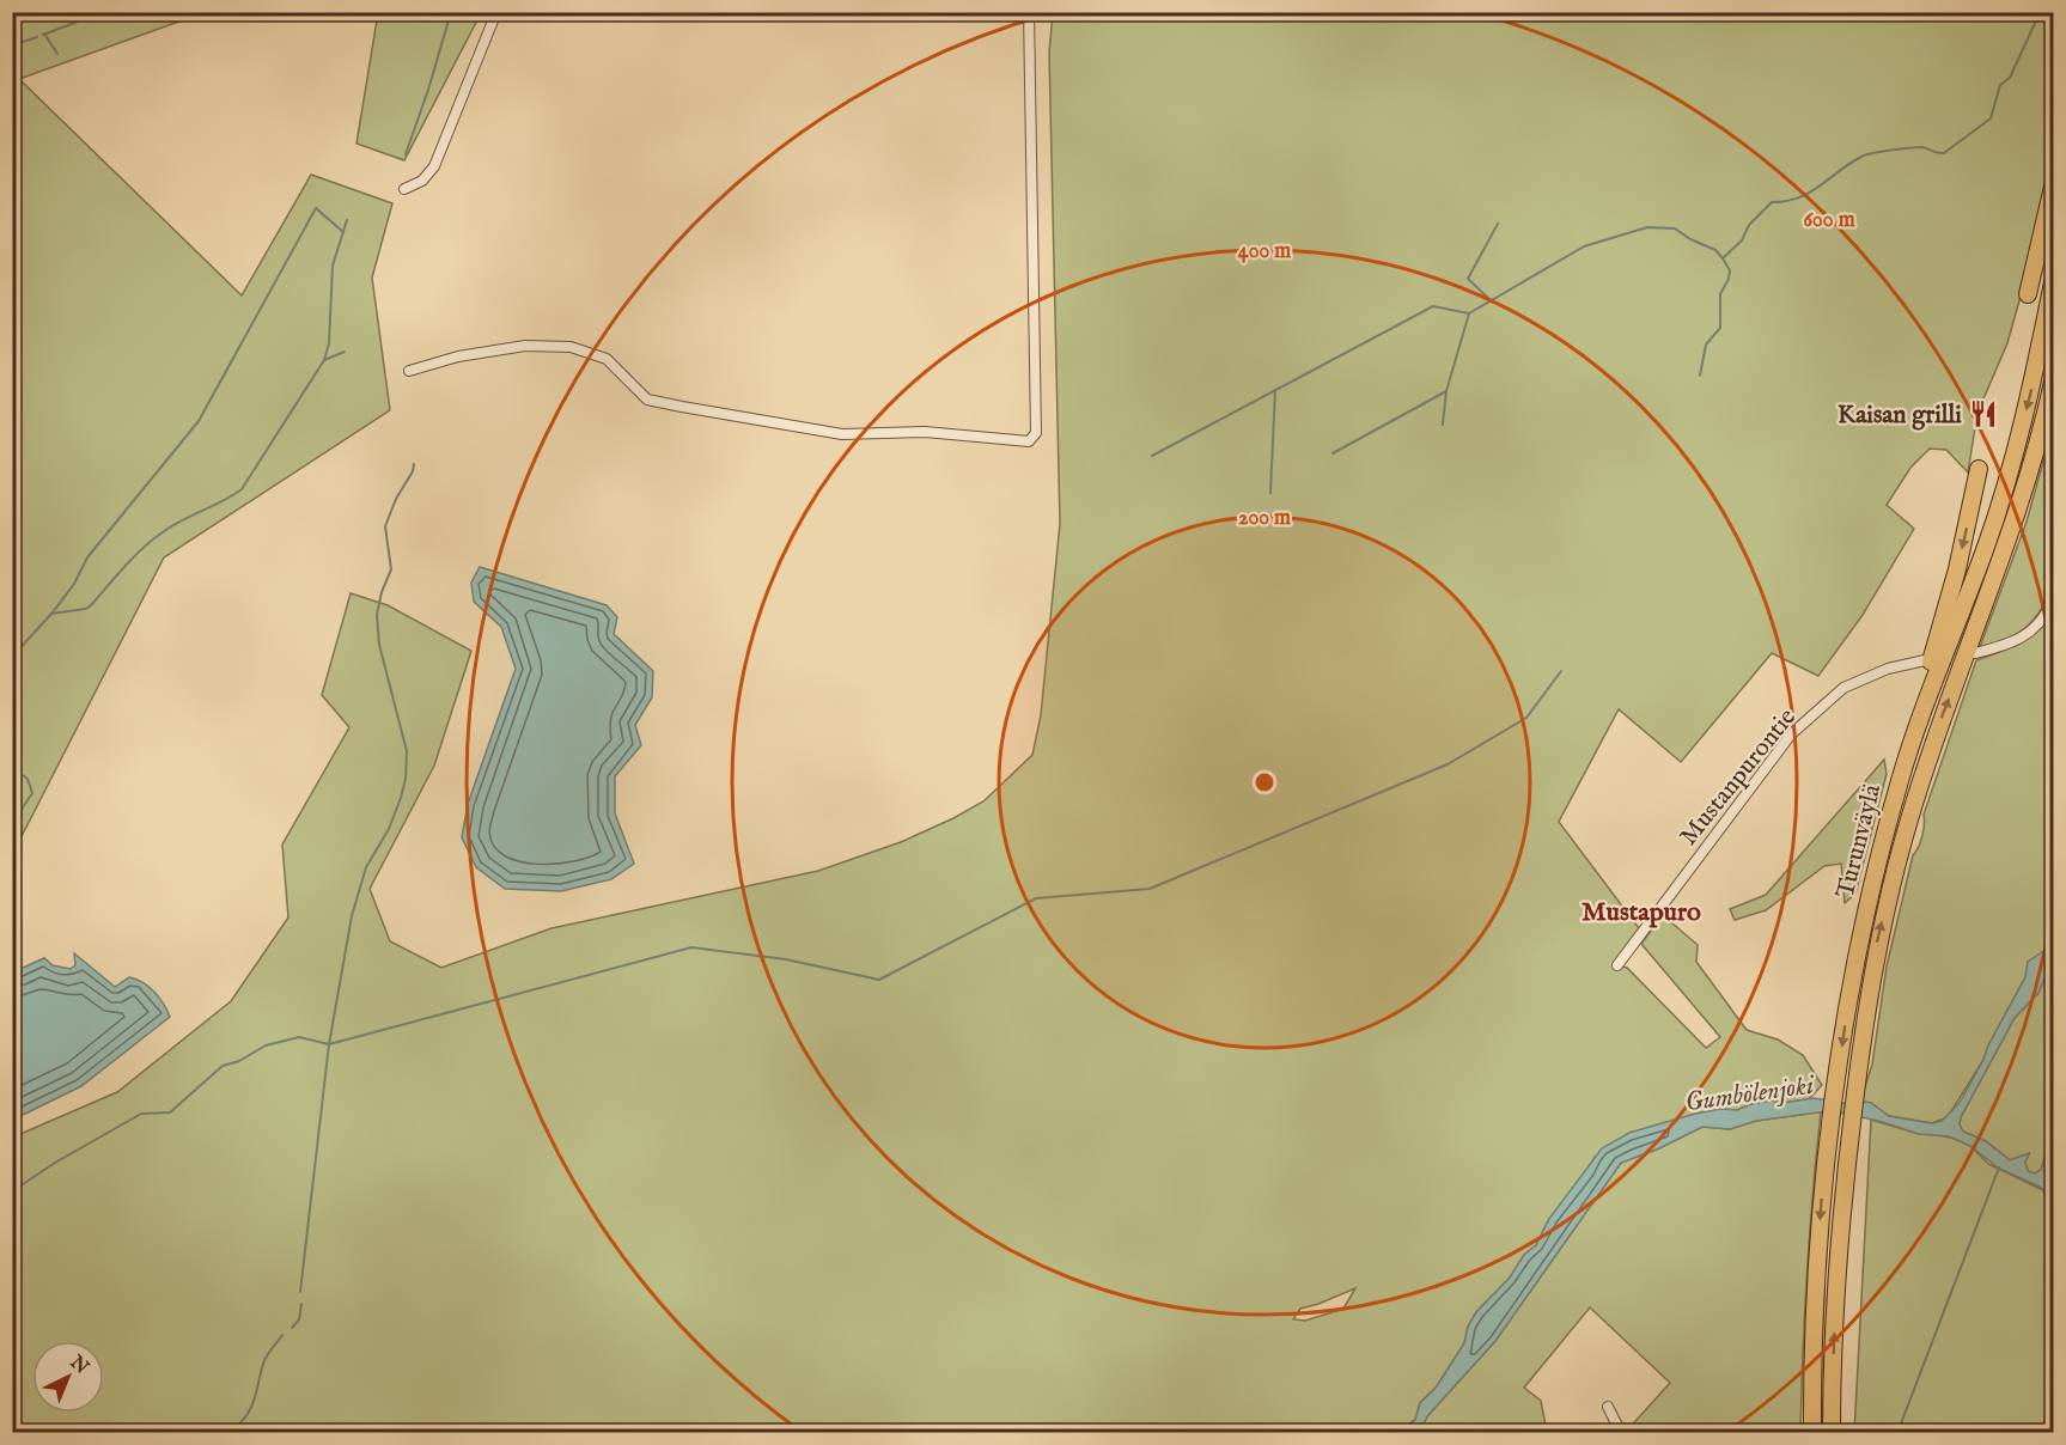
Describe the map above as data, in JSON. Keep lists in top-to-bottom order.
{
  "streets": {
    "highway": ["Turunväylä"],
    "street": ["Mustanpurontie"]
  },
  "districts": ["Mustapuro"],
  "water": ["Gumbölenjoki"],
  "places": {
    "restaurant": ["Kaisan grilli"]
  },
  "north": "top right",
  "rings": ["600 m", "400 m", "200 m"]
}
